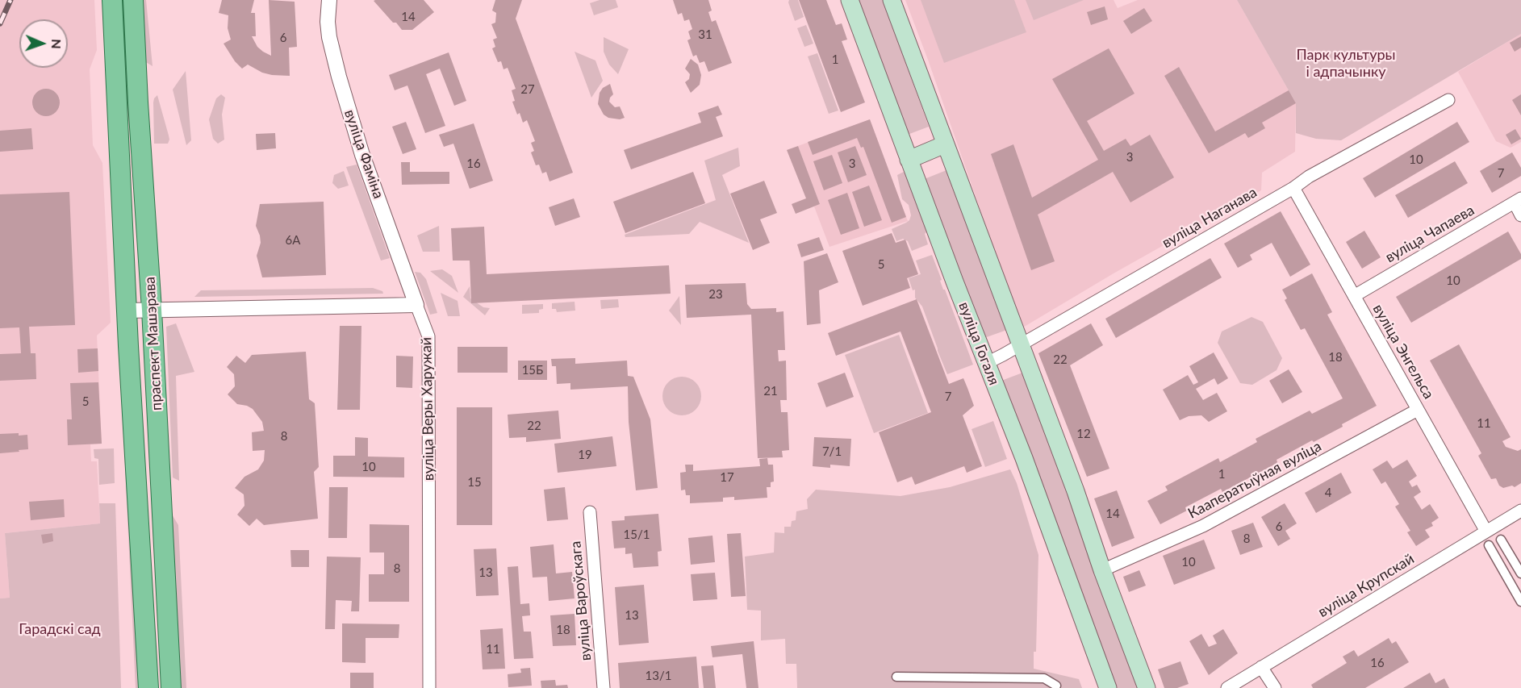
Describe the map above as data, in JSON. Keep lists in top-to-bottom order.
{
  "streets": {
    "main road": ["праспект Машэрава", "вуліца Гогаля"],
    "street": [
      "вуліца Фаміна",
      "вуліца Наганава",
      "вуліца Чапаева",
      "вуліца Энгельса",
      "вуліца Веры Харужай",
      "Кааператыўная вуліца",
      "вуліца Крупскай",
      "вуліца Вароўскага"
    ]
  },
  "crossings": [
    ["вуліца Фаміна", "вуліца Веры Харужай"],
    ["вуліца Наганава", "вуліца Гогаля"],
    ["вуліца Наганава", "вуліца Энгельса"],
    ["вуліца Чапаева", "вуліца Энгельса"],
    ["вуліца Энгельса", "Кааператыўная вуліца"],
    ["вуліца Энгельса", "вуліца Крупскай"]
  ],
  "parks": ["Парк культуры і адпачынку", "Гарадскі сад"],
  "house_numbers": [
    "14",
    "31",
    "6",
    "1",
    "27",
    "3",
    "10",
    "16",
    "3",
    "7",
    "6А",
    "5",
    "10",
    "23",
    "18",
    "22",
    "15Б",
    "21",
    "7",
    "5",
    "11",
    "22",
    "12",
    "8",
    "7/1",
    "19",
    "10",
    "1",
    "17",
    "15",
    "4",
    "14",
    "6",
    "15/1",
    "8",
    "10",
    "8",
    "13",
    "13",
    "18",
    "11",
    "16",
    "13/1"
  ],
  "north": "right"
}
